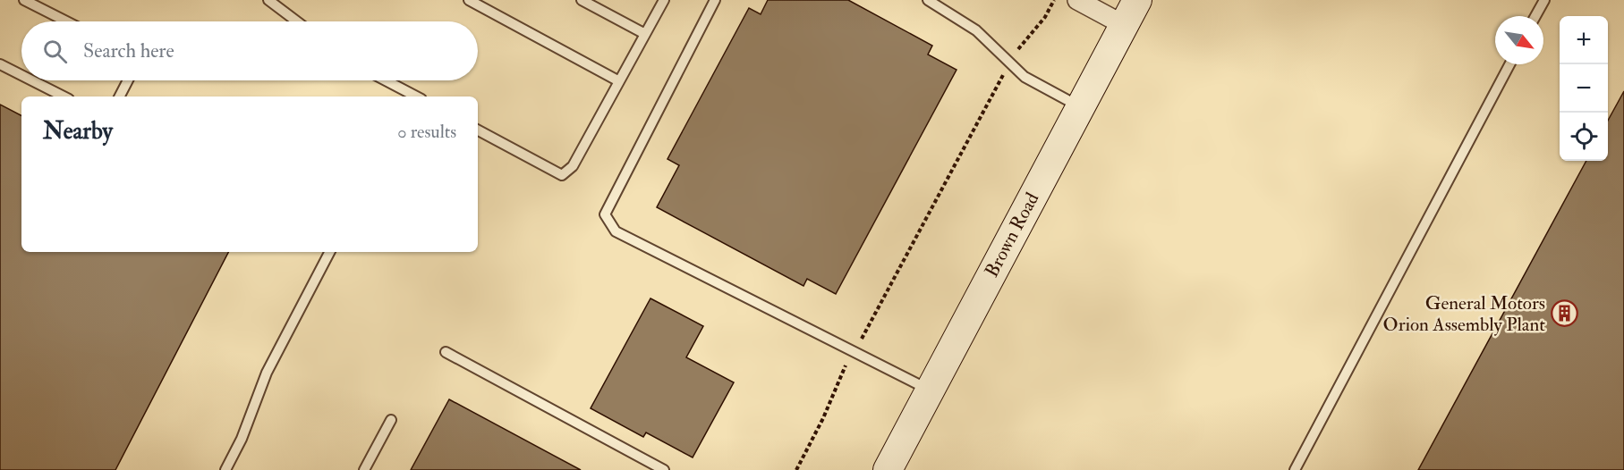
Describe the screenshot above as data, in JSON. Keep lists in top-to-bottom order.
{
  "streets": {
    "main road": ["Brown Road"]
  },
  "places": {
    "building": ["General Motors Orion Assembly Plant"]
  },
  "north": "bottom right",
  "page": {
    "map_buttons": ["+", "−"],
    "search": "Search here",
    "heading": ["Nearby", "0 results"]
  }
}
